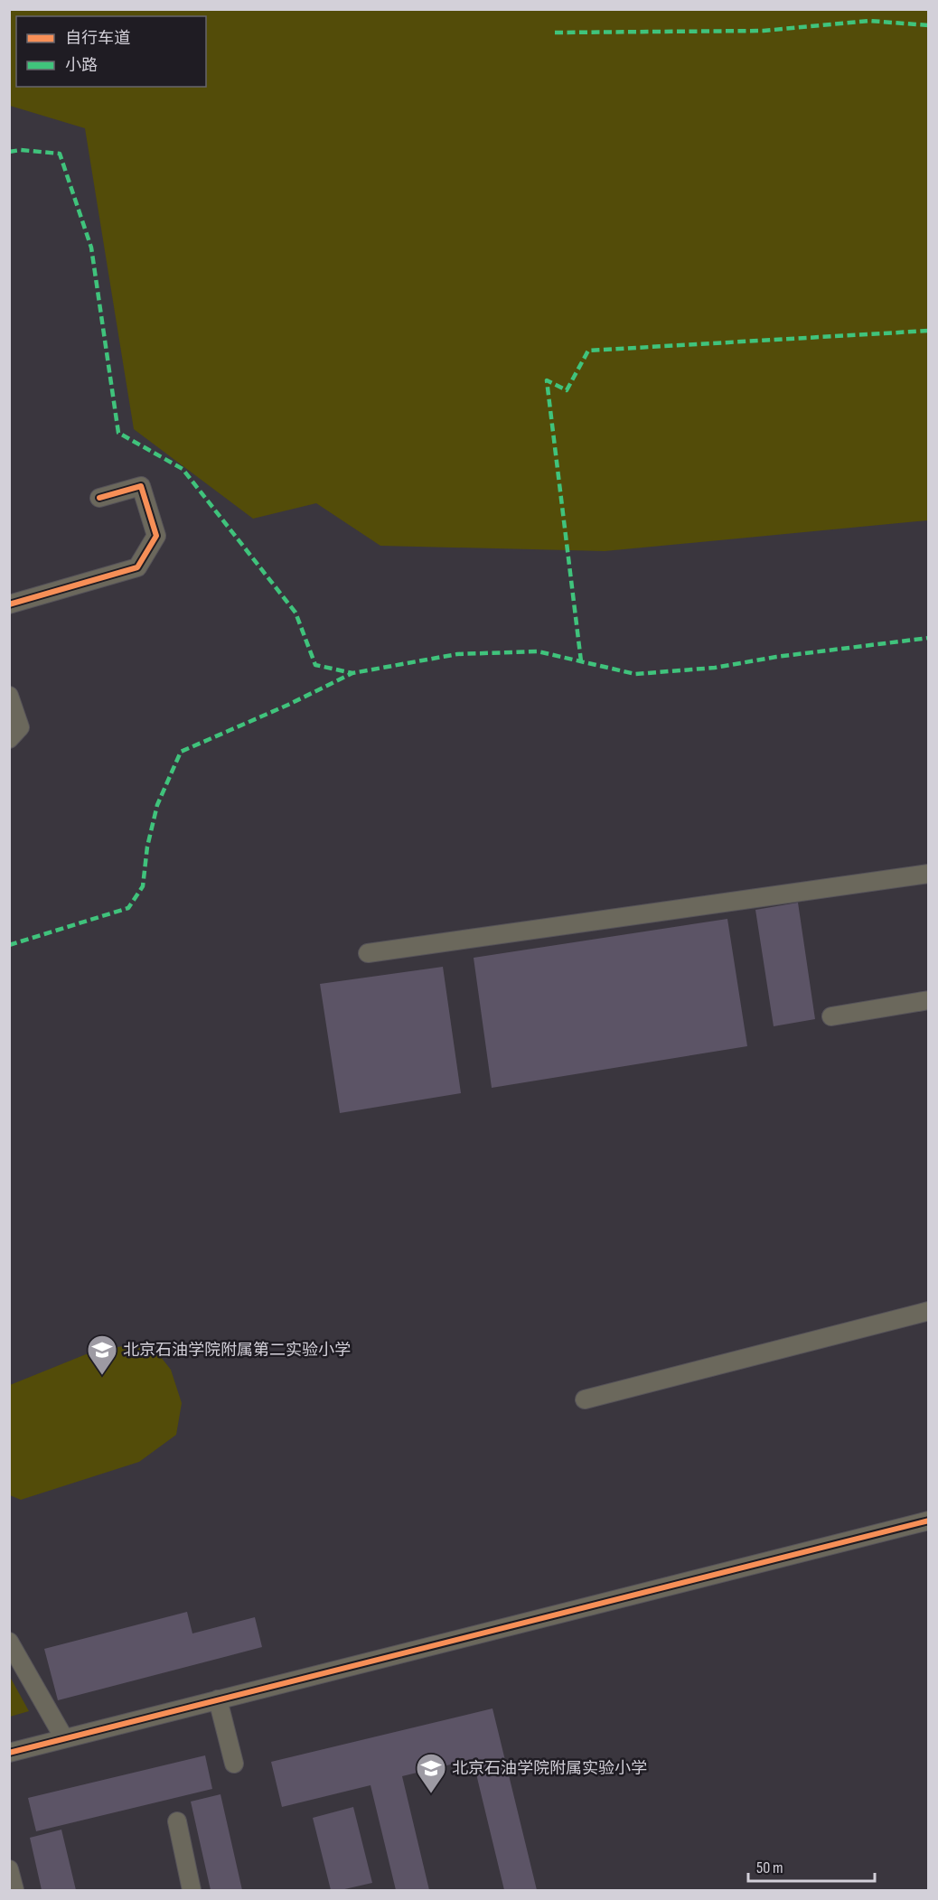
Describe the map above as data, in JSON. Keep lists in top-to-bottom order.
{
  "places": {
    "school or university": ["北京石油学院附属第二实验小学", "北京石油学院附属实验小学"]
  },
  "legend": ["自行车道", "小路"],
  "scale_bar": "50 m"
}
